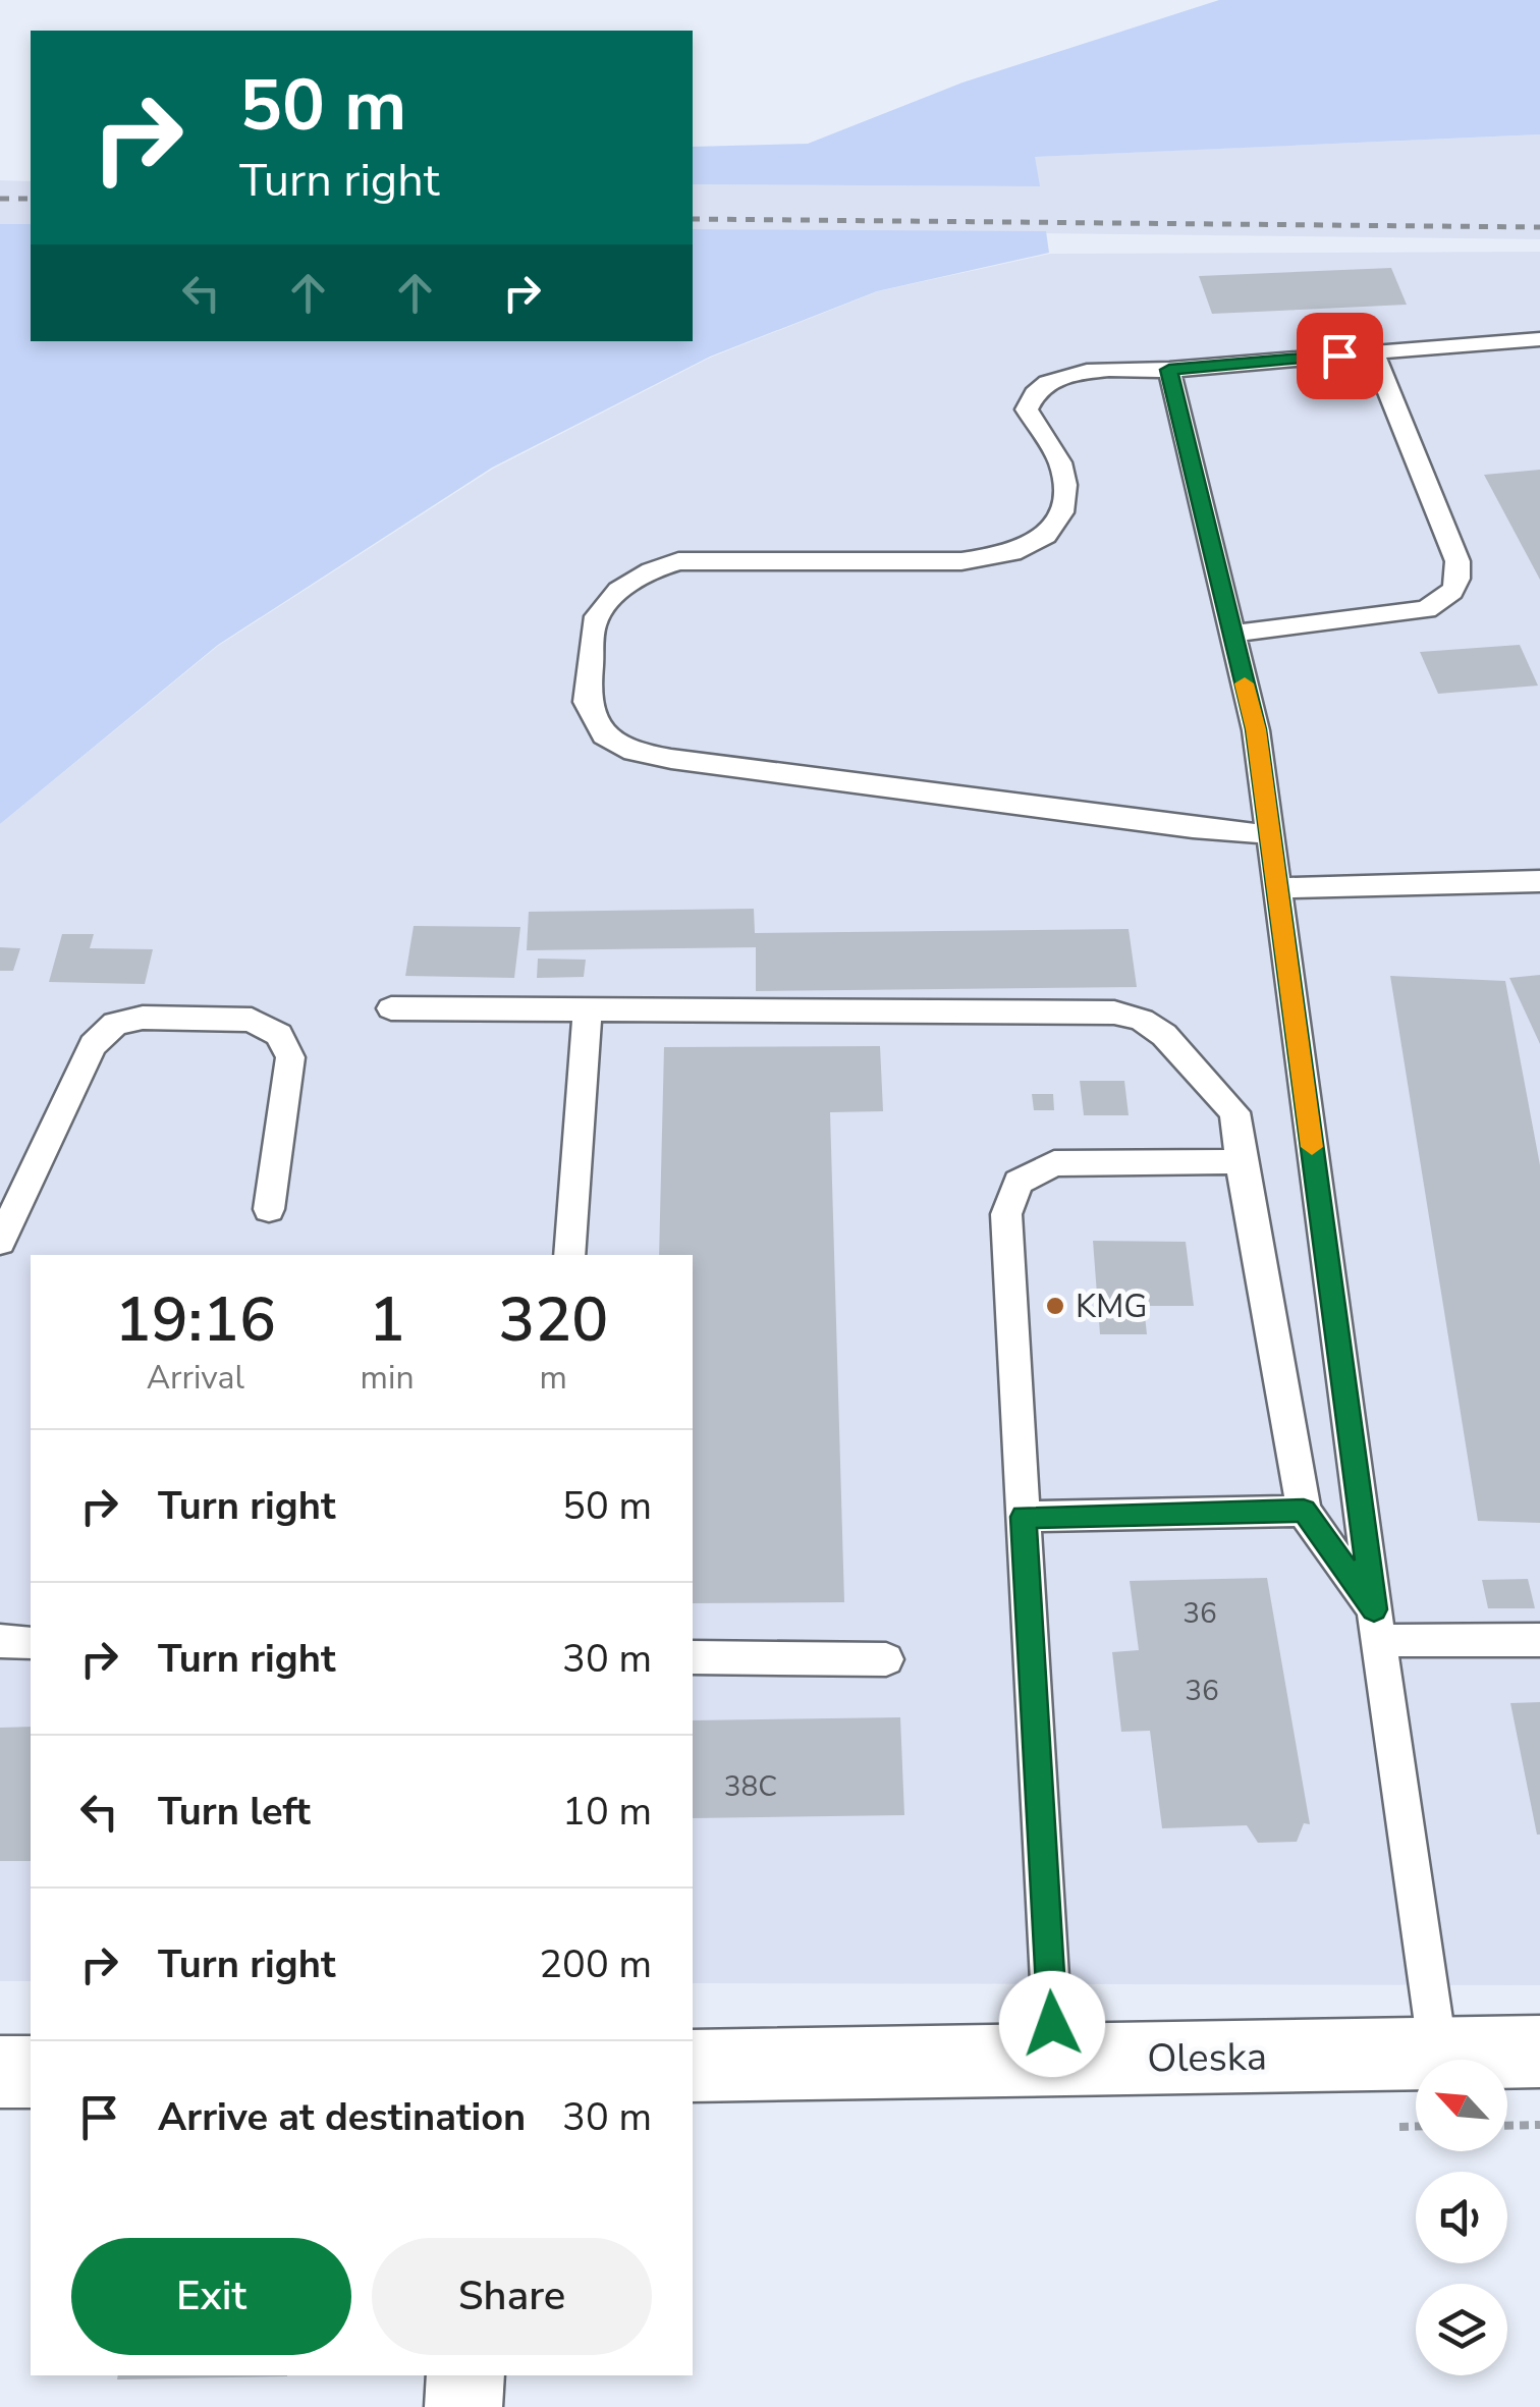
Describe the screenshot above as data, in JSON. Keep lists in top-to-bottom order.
{
  "streets": {
    "street": ["Oleska"]
  },
  "places": ["KMG"],
  "house_numbers": ["36", "36", "38C"],
  "north": "top left",
  "page": {
    "turn": ["50 m", "Turn right"],
    "eta": [
      "19:16",
      "Arrival",
      "1",
      "min",
      "320",
      "m"
    ],
    "list": [
      {
        "name": "Turn right",
        "value": "50 m"
      },
      {
        "name": "Turn right",
        "value": "30 m"
      },
      {
        "name": "Turn left",
        "value": "10 m"
      },
      {
        "name": "Turn right",
        "value": "200 m"
      },
      {
        "name": "Arrive at destination",
        "value": "30 m"
      }
    ],
    "buttons": ["Exit", "Share"]
  }
}
